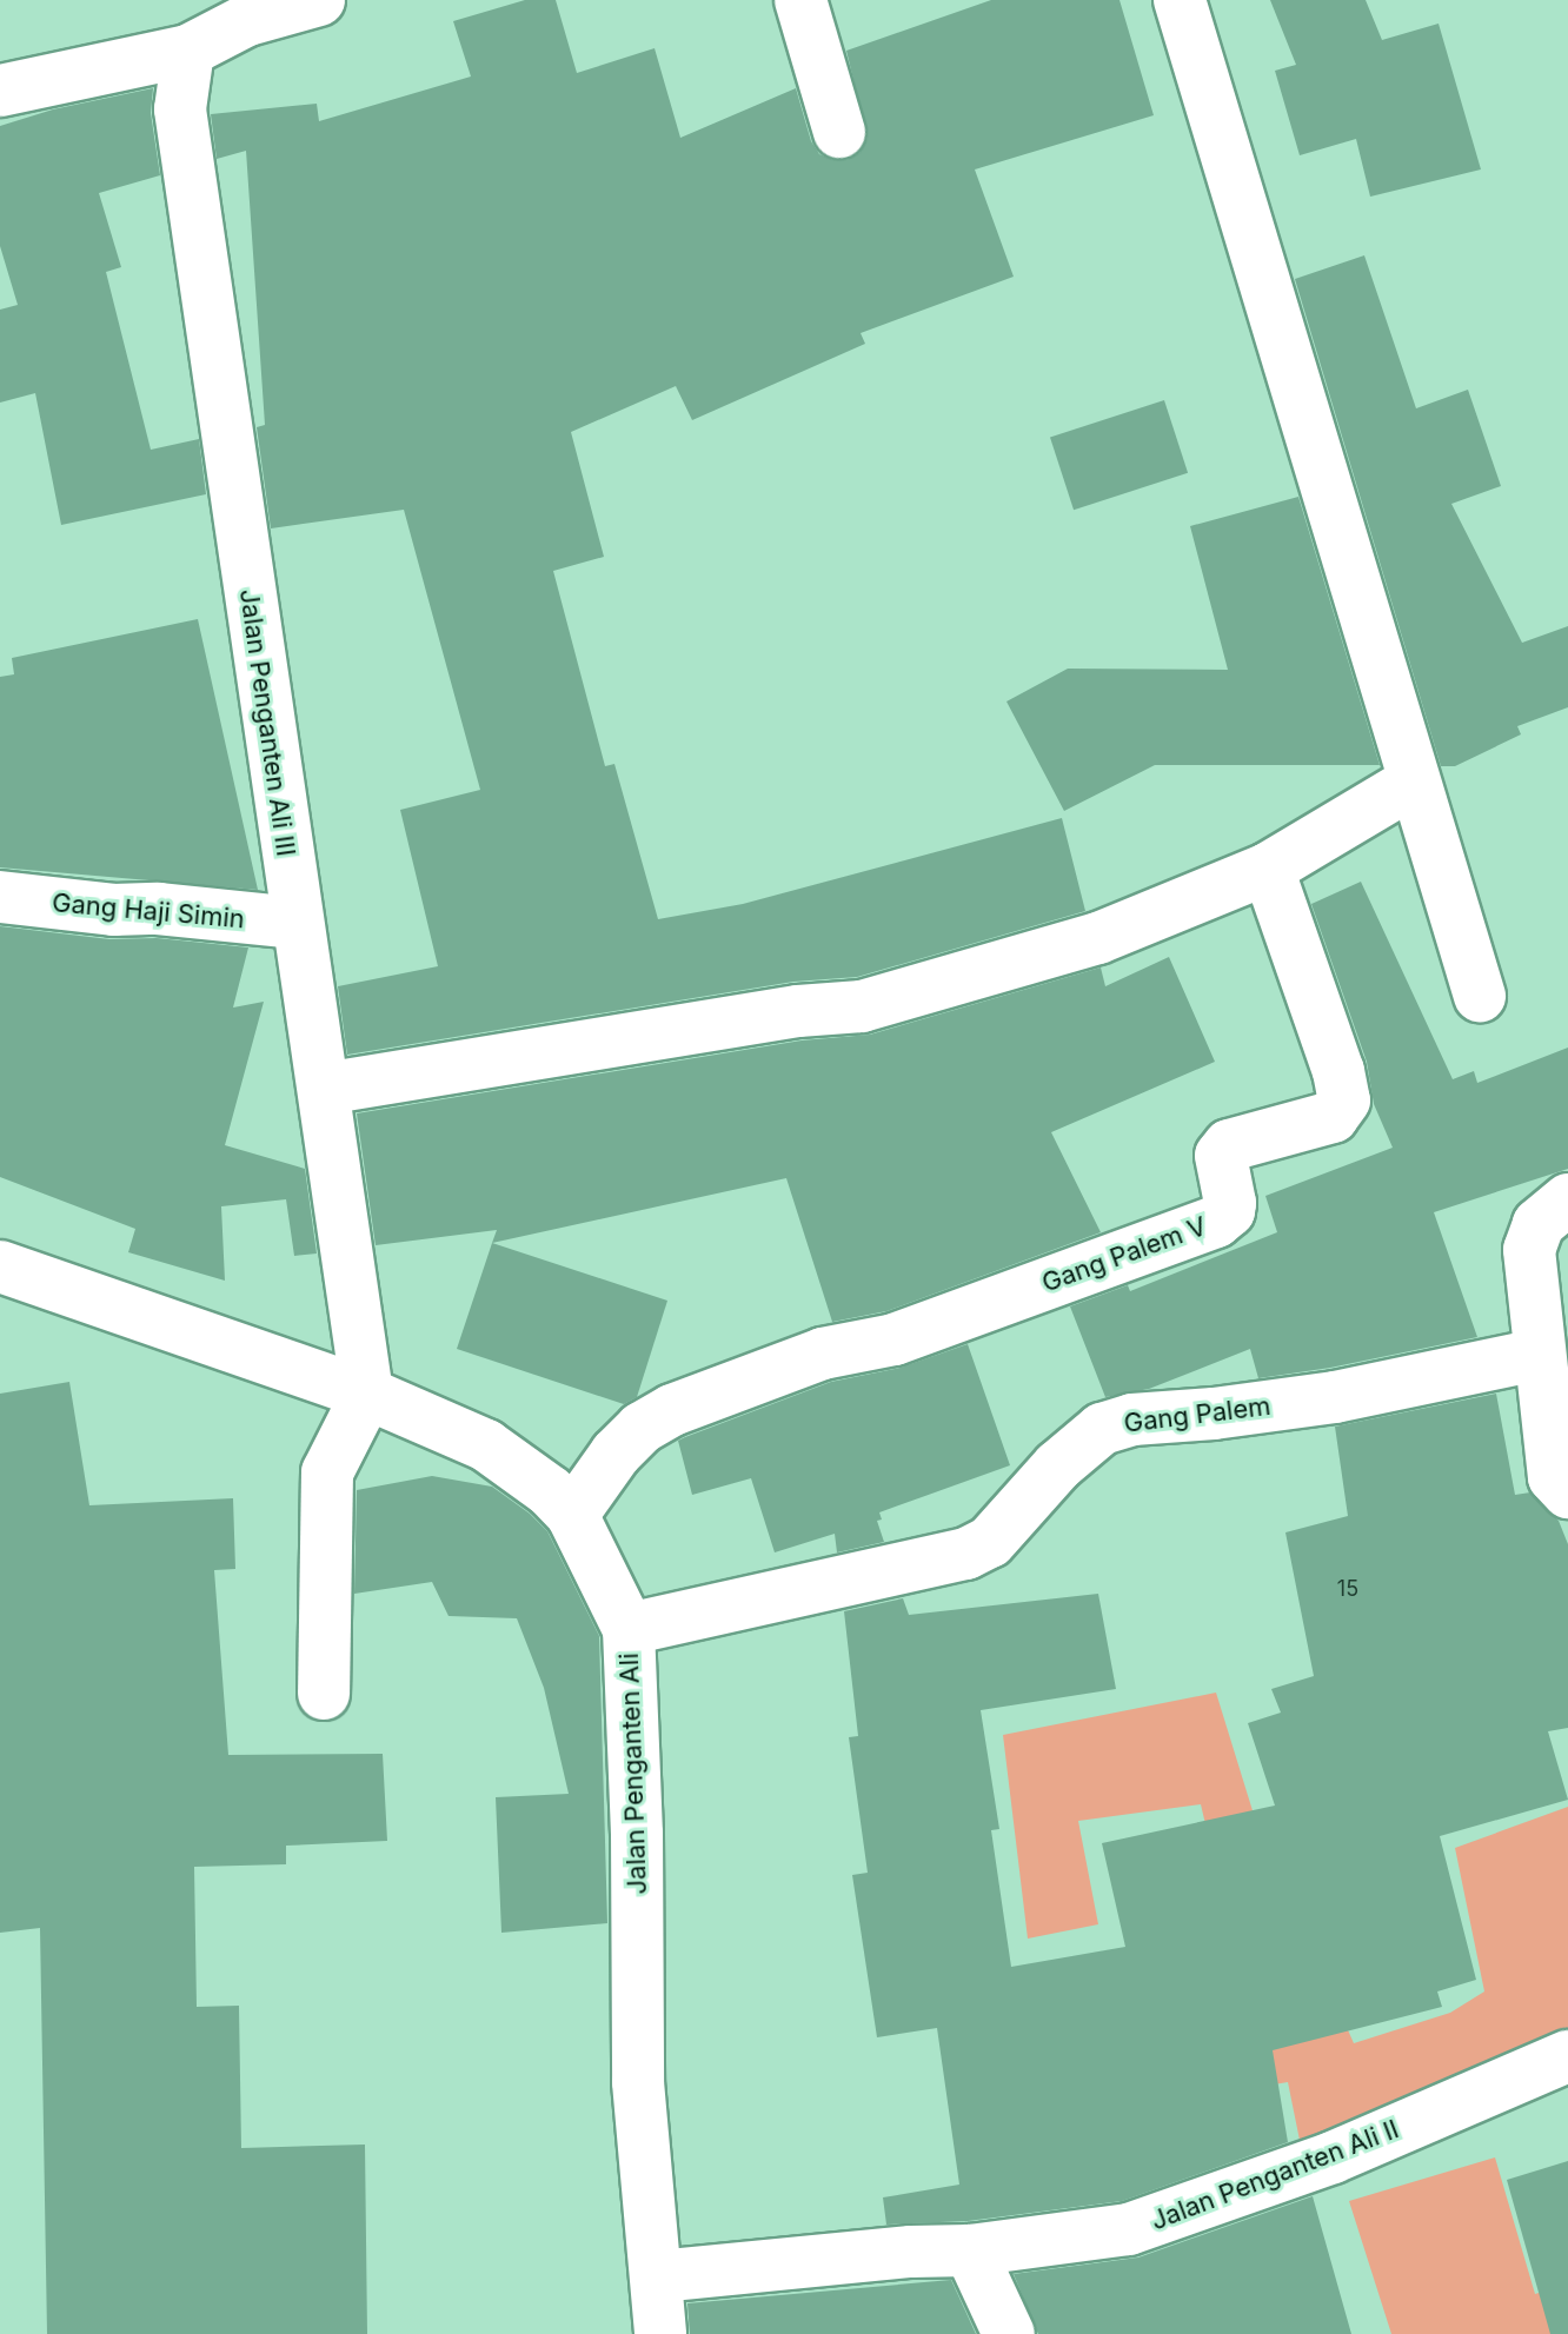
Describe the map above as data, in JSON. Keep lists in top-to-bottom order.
{
  "streets": {
    "street": [
      "Jalan Penganten Ali III",
      "Gang Haji Simin",
      "Gang Palem V",
      "Gang Palem",
      "Jalan Penganten Ali",
      "Jalan Penganten Ali II"
    ]
  },
  "crossings": [
    ["Jalan Penganten Ali III", "Gang Haji Simin"],
    ["Jalan Penganten Ali III", "Jalan Penganten Ali"],
    ["Gang Palem V", "Jalan Penganten Ali"],
    ["Gang Palem", "Jalan Penganten Ali"],
    ["Jalan Penganten Ali", "Jalan Penganten Ali II"]
  ],
  "house_numbers": ["15"]
}
